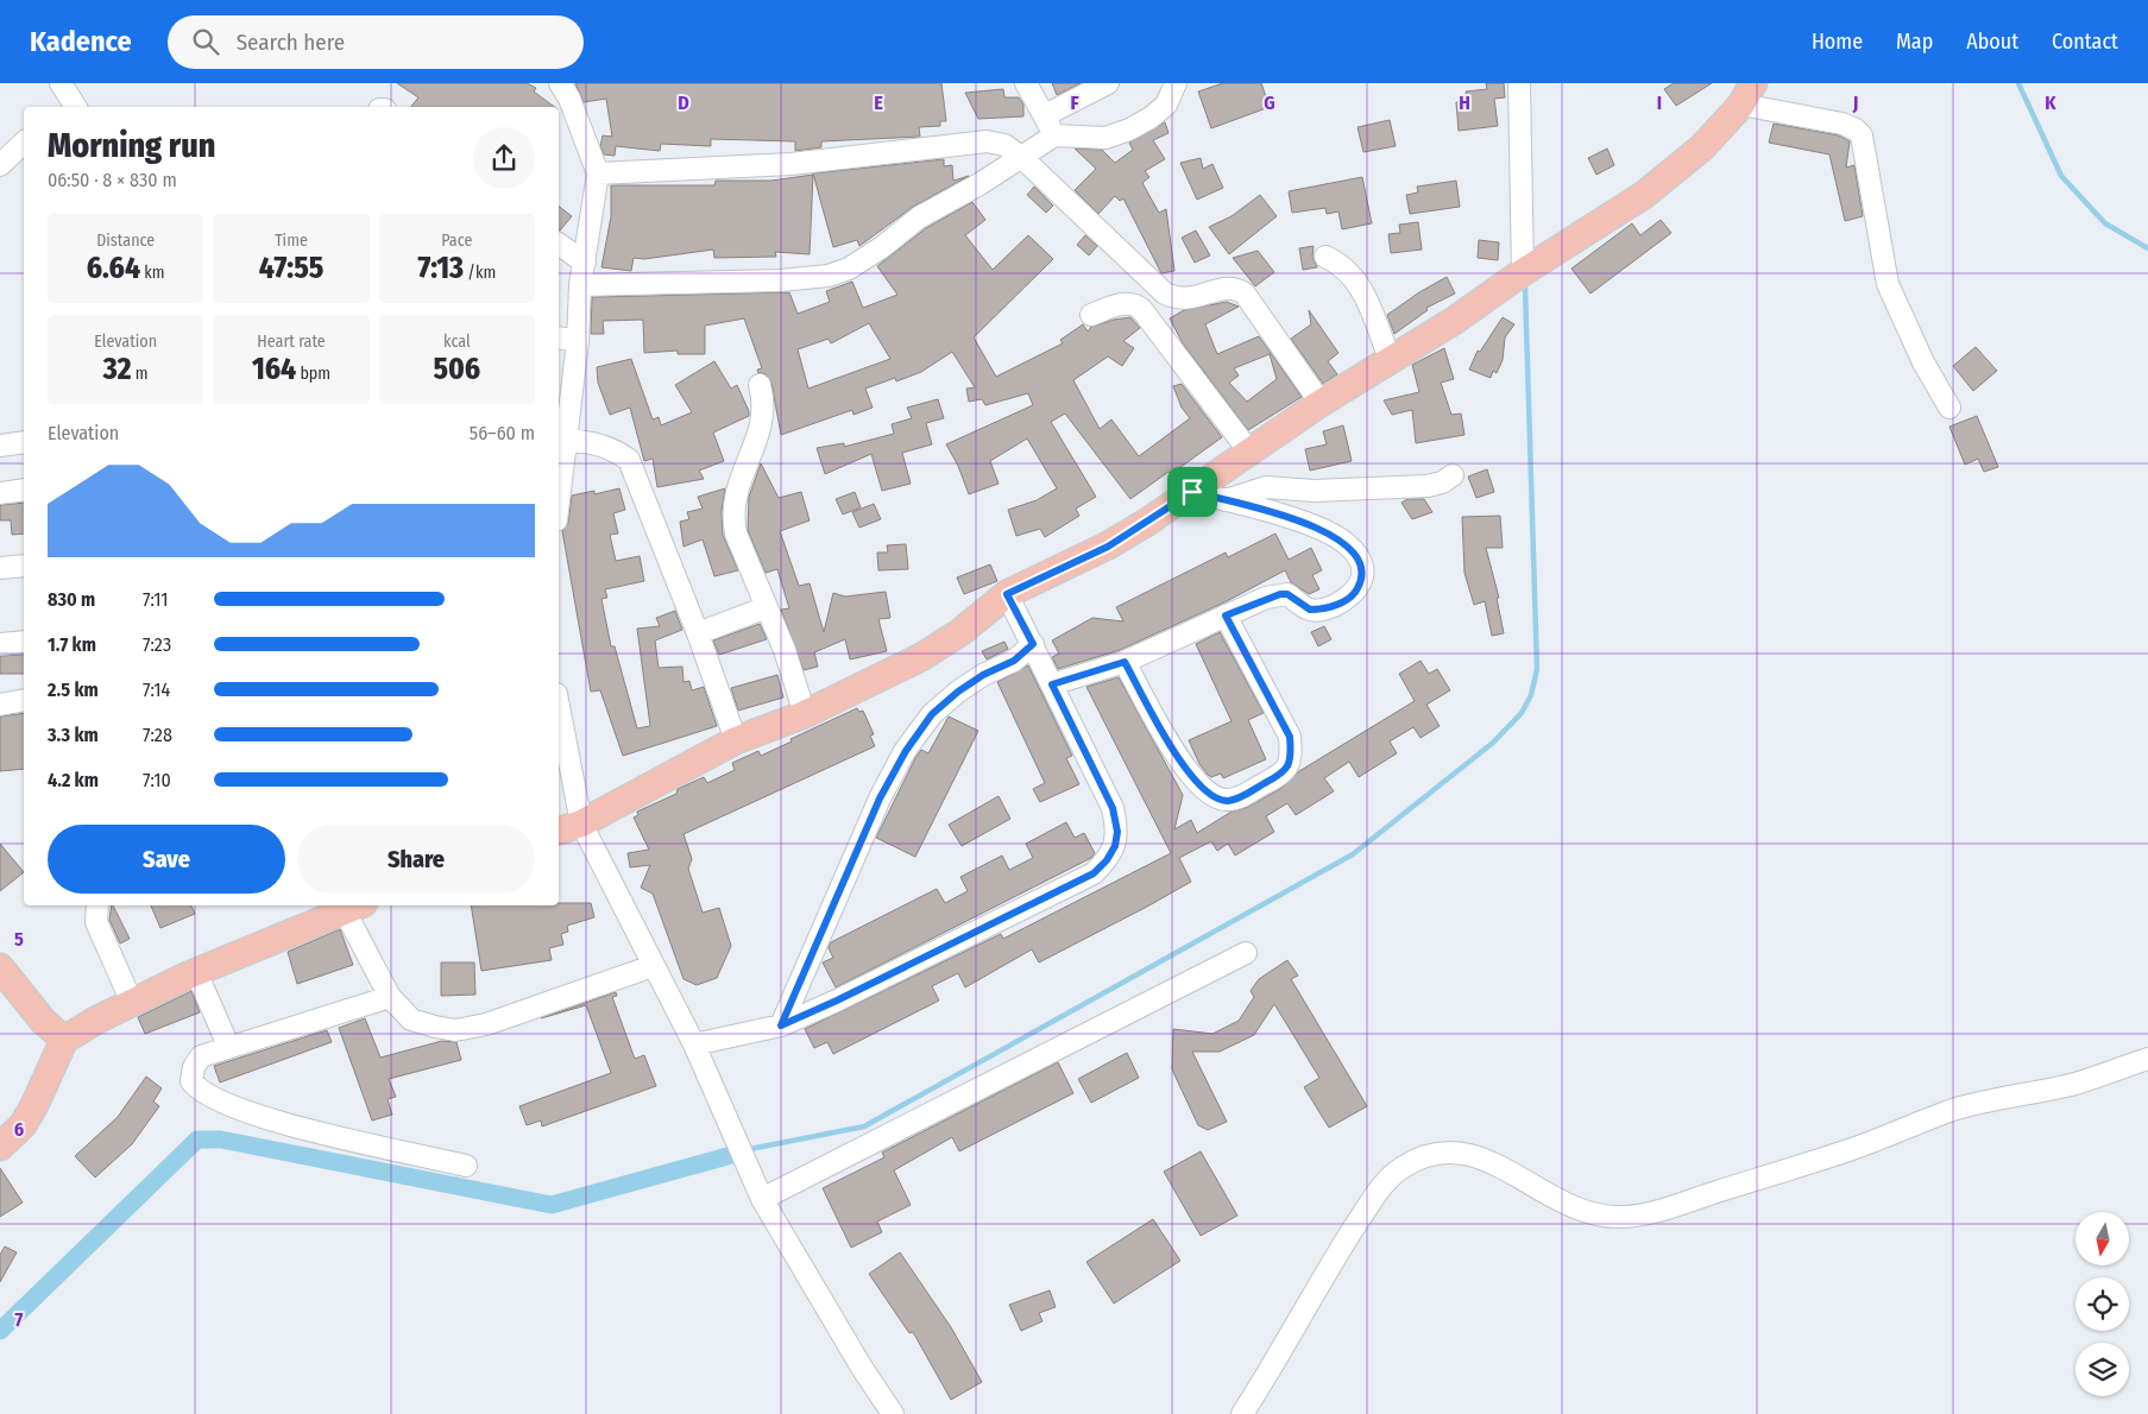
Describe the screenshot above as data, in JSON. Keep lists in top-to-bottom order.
{
  "north": "bottom",
  "page": {
    "header": "Kadence",
    "search": "Search here",
    "nav": [
      "Home",
      "Map",
      "About",
      "Contact"
    ],
    "heading": ["Morning run", "06:50 · 8 × 830 m"],
    "stats": [
      ["Distance", "6.64 km"],
      ["Time", "47:55"],
      ["Pace", "7:13 /km"],
      ["Elevation", "32 m"],
      ["Heart rate", "164 bpm"],
      ["kcal", "506"]
    ],
    "chart": ["Elevation", "56–60 m"],
    "list": [
      {
        "name": "830 m",
        "note": "7:11"
      },
      {
        "name": "1.7 km",
        "note": "7:23"
      },
      {
        "name": "2.5 km",
        "note": "7:14"
      },
      {
        "name": "3.3 km",
        "note": "7:28"
      },
      {
        "name": "4.2 km",
        "note": "7:10"
      }
    ],
    "buttons": ["Save", "Share"]
  },
  "grid": {
    "columns": [
      "D",
      "E",
      "F",
      "G",
      "H",
      "I",
      "J",
      "K"
    ],
    "rows": ["5", "6", "7"]
  }
}
